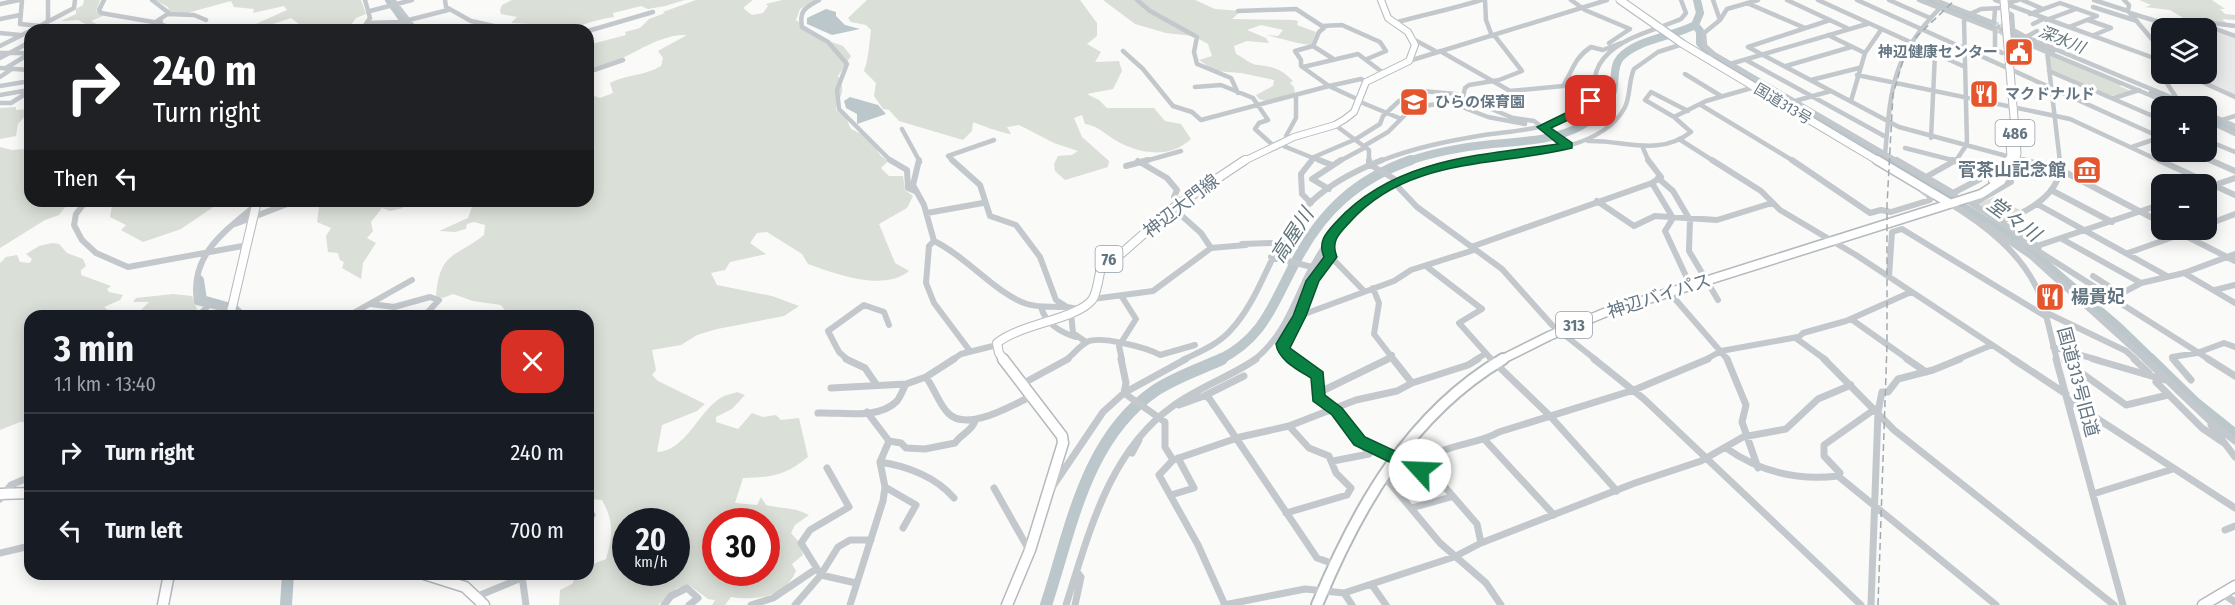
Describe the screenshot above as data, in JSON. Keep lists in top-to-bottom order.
{
  "streets": {
    "highway": [
      "国道313号",
      "486",
      "神辺バイパス",
      "313"
    ],
    "main road": ["神辺大門線", "76"],
    "street": ["国道313号旧道"]
  },
  "crossings": [
    ["国道313号", "486"],
    ["国道313号", "神辺バイパス"],
    ["国道313号", "国道313号旧道"],
    ["486", "神辺バイパス"],
    ["486", "国道313号旧道"],
    ["神辺バイパス", "国道313号旧道"]
  ],
  "water": ["深水川", "堂々川", "高屋川"],
  "places": {
    "public building": ["神辺健康センター"],
    "restaurant": ["マクドナルド", "楊貴妃"],
    "school or university": ["ひらの保育園"],
    "museum": ["菅茶山記念館"]
  },
  "page": {
    "map_buttons": ["+", "−"],
    "turn": ["240 m", "Turn right"],
    "then": "Then",
    "heading": ["3 min", "1.1 km · 13:40"],
    "list": [
      {
        "name": "Turn right",
        "value": "240 m"
      },
      {
        "name": "Turn left",
        "value": "700 m"
      }
    ],
    "speed": "20 km/h",
    "limit": "30"
  }
}
